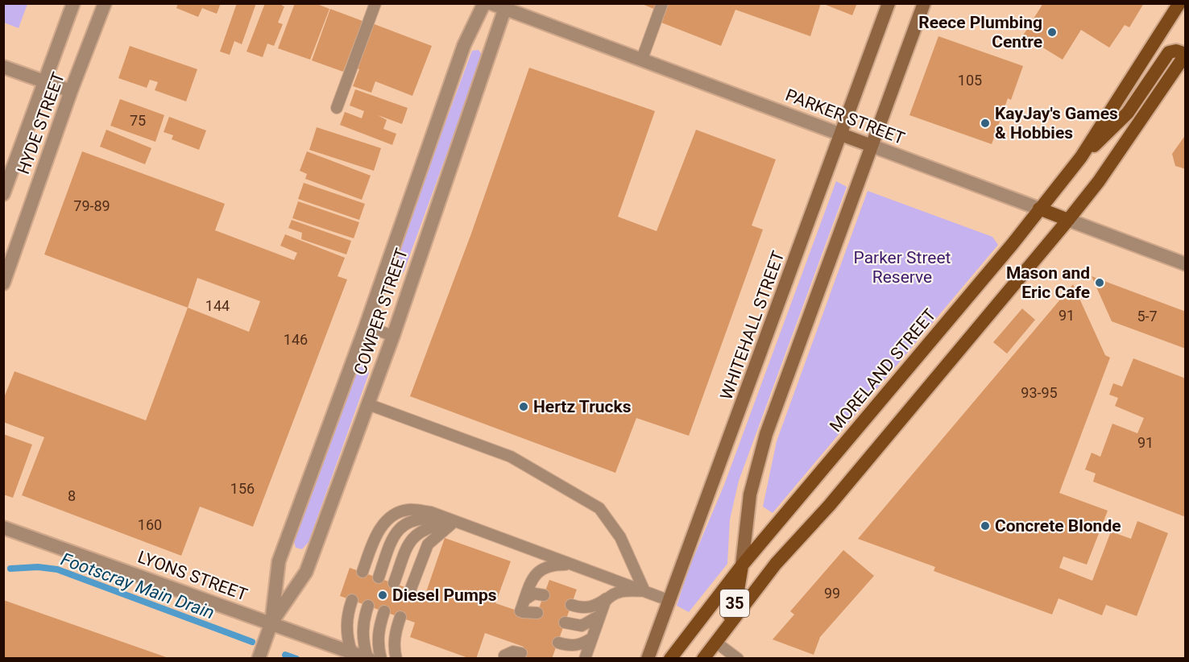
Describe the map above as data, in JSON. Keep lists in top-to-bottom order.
{
  "streets": {
    "main road": [
      "PARKER STREET",
      "WHITEHALL STREET",
      "MORELAND STREET",
      "35"
    ],
    "street": ["HYDE STREET", "COWPER STREET", "LYONS STREET"]
  },
  "crossings": [
    ["PARKER STREET", "COWPER STREET"],
    ["PARKER STREET", "WHITEHALL STREET"],
    ["PARKER STREET", "MORELAND STREET"],
    ["PARKER STREET", "35"],
    ["COWPER STREET", "LYONS STREET"],
    ["MORELAND STREET", "35"]
  ],
  "water": ["Footscray Main Drain"],
  "parks": ["Parker Street Reserve"],
  "places": [
    "Reece Plumbing Centre",
    "KayJay's Games & Hobbies",
    "Mason and Eric Cafe",
    "Hertz Trucks",
    "Concrete Blonde",
    "Diesel Pumps"
  ],
  "house_numbers": [
    "105",
    "75",
    "79-89",
    "144",
    "91",
    "5-7",
    "146",
    "93-95",
    "91",
    "156",
    "8",
    "160",
    "99"
  ]
}
